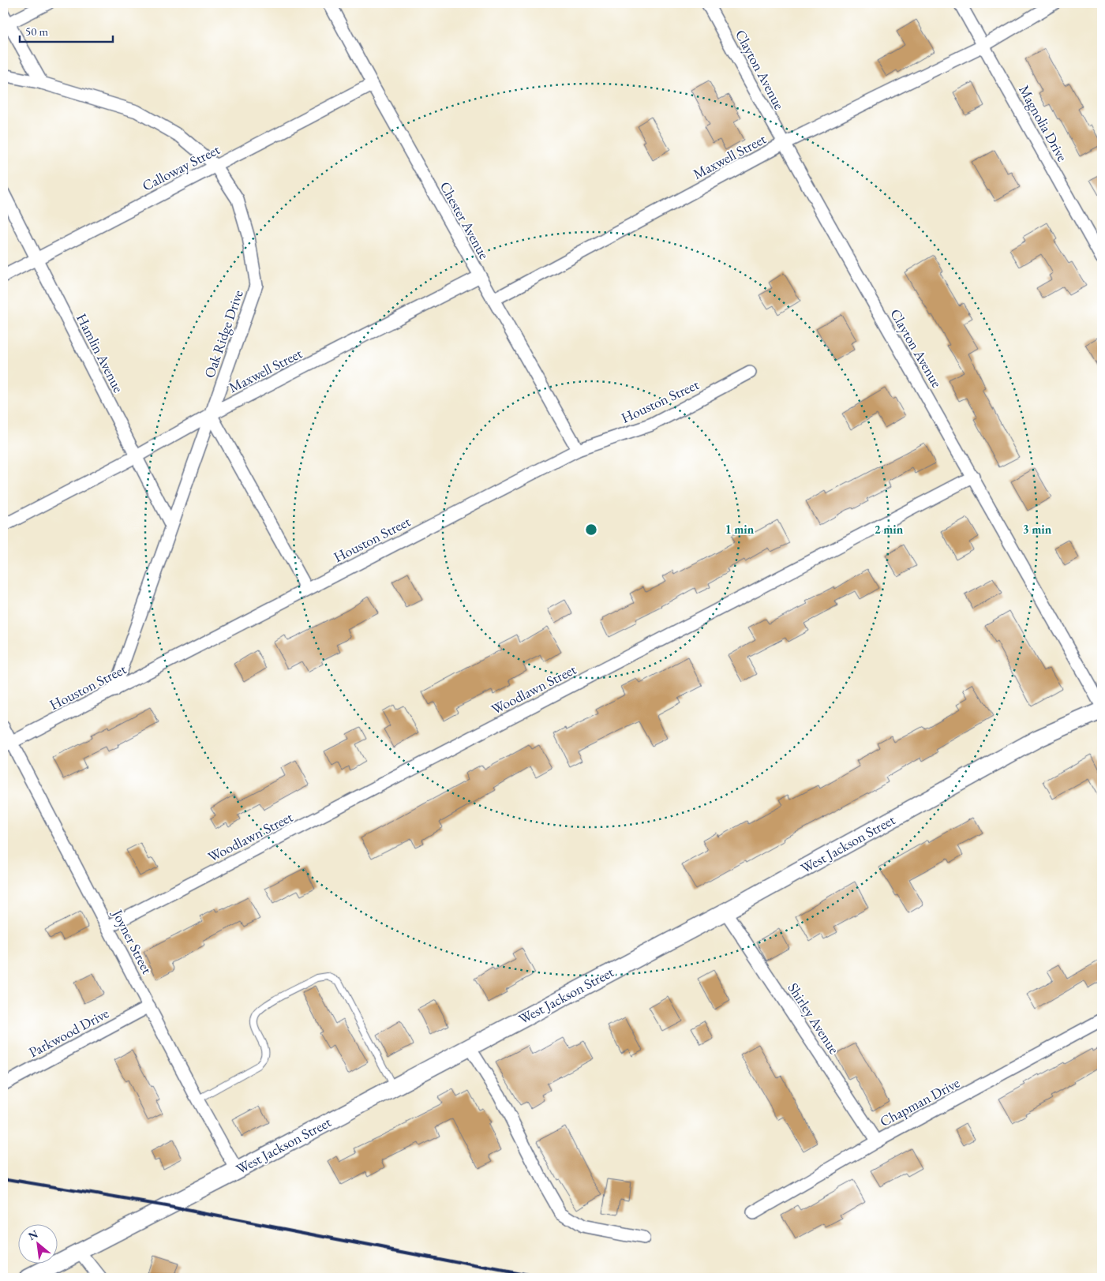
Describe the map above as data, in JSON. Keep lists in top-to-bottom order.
{
  "streets": {
    "street": [
      "Clayton Avenue",
      "Magnolia Drive",
      "Maxwell Street",
      "Calloway Street",
      "Chester Avenue",
      "Oak Ridge Drive",
      "Hamlin Avenue",
      "Houston Street",
      "Woodlawn Street",
      "West Jackson Street",
      "Joyner Street",
      "Shirley Avenue",
      "Parkwood Drive",
      "Chapman Drive"
    ]
  },
  "crossings": [
    ["Clayton Avenue", "Maxwell Street"],
    ["Clayton Avenue", "Woodlawn Street"],
    ["Magnolia Drive", "Maxwell Street"],
    ["Maxwell Street", "Chester Avenue"],
    ["Maxwell Street", "Oak Ridge Drive"],
    ["Maxwell Street", "Hamlin Avenue"],
    ["Calloway Street", "Chester Avenue"],
    ["Calloway Street", "Oak Ridge Drive"],
    ["Calloway Street", "Hamlin Avenue"],
    ["Chester Avenue", "Houston Street"],
    ["Oak Ridge Drive", "Hamlin Avenue"],
    ["Oak Ridge Drive", "Houston Street"],
    ["Houston Street", "Joyner Street"],
    ["Woodlawn Street", "Joyner Street"],
    ["West Jackson Street", "Joyner Street"],
    ["West Jackson Street", "Shirley Avenue"],
    ["Joyner Street", "Parkwood Drive"],
    ["Shirley Avenue", "Chapman Drive"]
  ],
  "scale_bar": "50 m",
  "north": "top left",
  "rings": ["1 min", "2 min", "3 min"]
}
